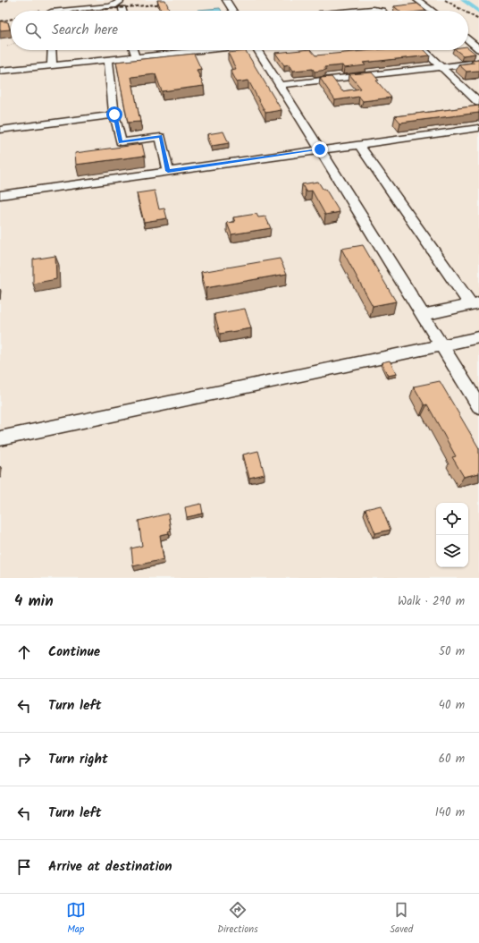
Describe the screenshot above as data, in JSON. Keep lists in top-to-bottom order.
{
  "page": {
    "search": "Search here",
    "heading": ["4 min", "Walk · 290 m"],
    "list": [
      ["Continue", "50 m"],
      ["Turn left", "40 m"],
      ["Turn right", "60 m"],
      ["Turn left", "140 m"],
      "Arrive at destination"
    ],
    "nav": ["Map", "Directions", "Saved"]
  }
}
